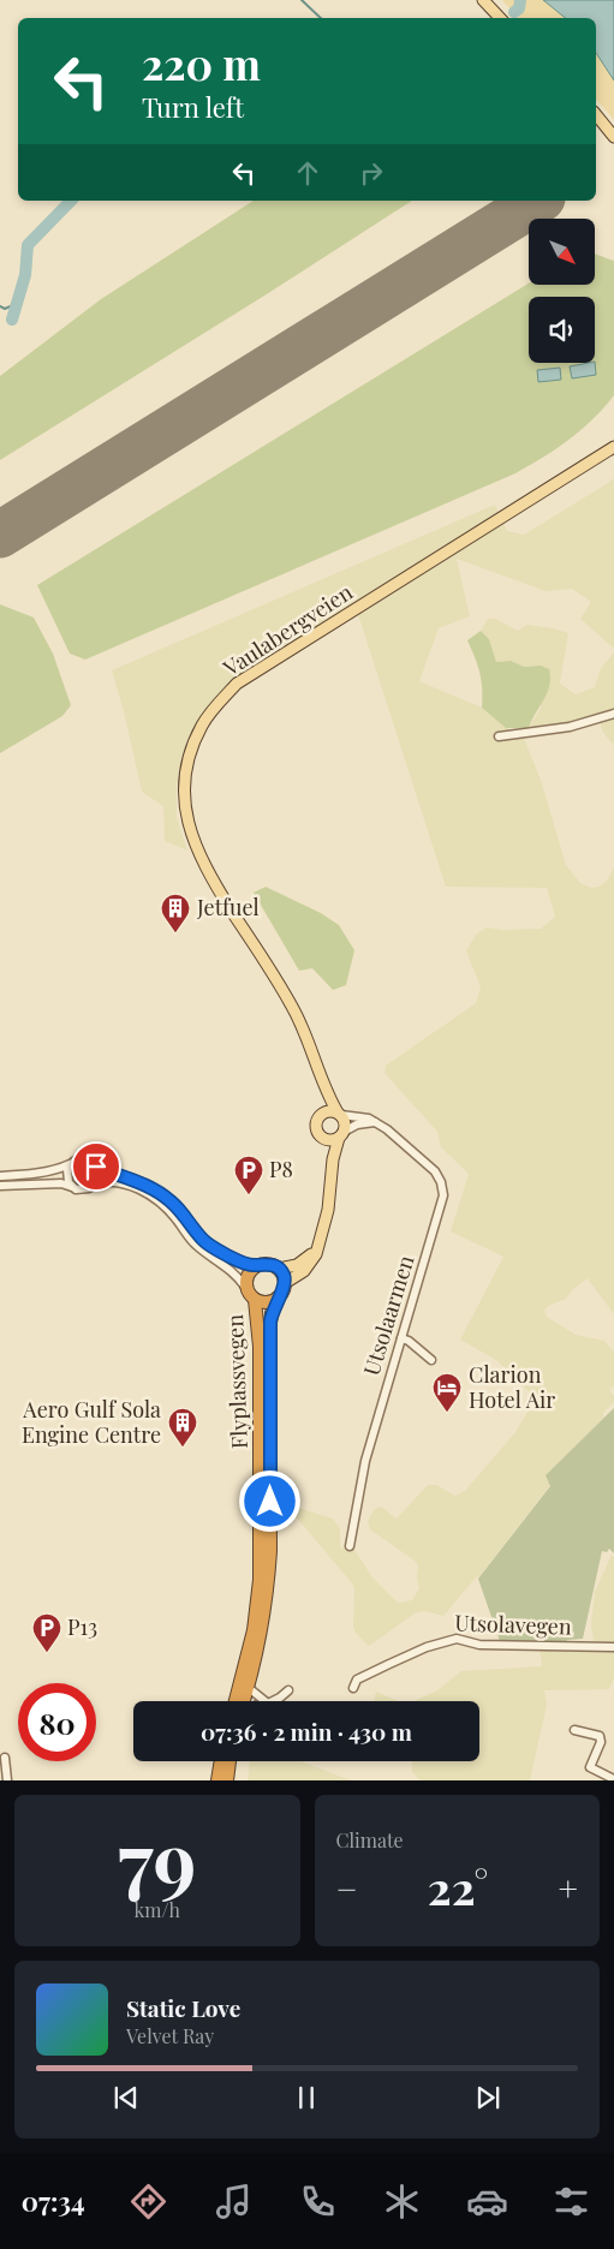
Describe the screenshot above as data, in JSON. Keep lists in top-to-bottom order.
{
  "streets": {
    "highway": ["Flyplassvegen"],
    "main road": ["Vaulabergveien"],
    "street": ["Utsolaarmen", "Utsolavegen"]
  },
  "crossings": [
    ["Vaulabergveien", "Utsolaarmen"]
  ],
  "places": {
    "building": ["Jetfuel", "Aero Gulf Sola Engine Centre"],
    "parking": ["P8", "P13"],
    "hotel": ["Clarion Hotel Air"]
  },
  "north": "bottom right",
  "page": {
    "turn": ["220 m", "Turn left"],
    "limit": "80",
    "trip": "07:36 · 2 min · 430 m",
    "tile": [
      ["79", "km/h"],
      "Climate"
    ],
    "heat": ["−", "22°", "+"],
    "song": ["Static Love", "Velvet Ray"],
    "tabs": "07:34"
  }
}
